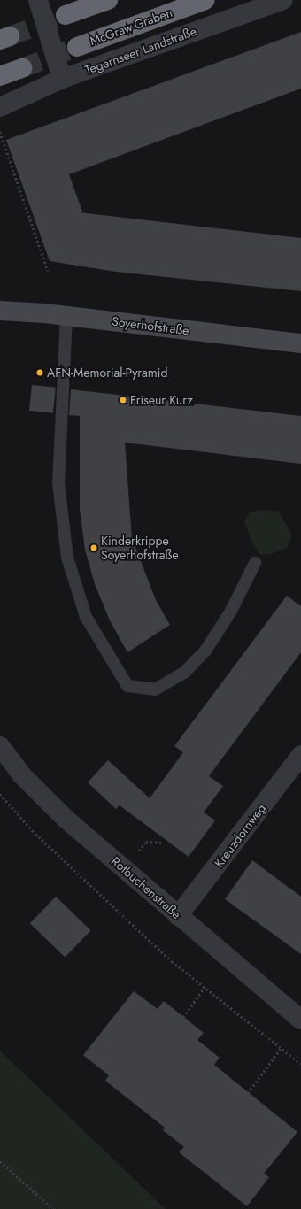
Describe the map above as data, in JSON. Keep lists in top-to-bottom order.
{
  "streets": {
    "highway": ["McGraw-Graben"],
    "main road": ["Soyerhofstraße"],
    "street": ["Tegernseer Landstraße", "Kreuzdornweg", "Rotbuchenstraße"]
  },
  "crossings": [
    ["Kreuzdornweg", "Rotbuchenstraße"]
  ],
  "places": ["AFN-Memorial-Pyramid", "Friseur Kurz", "Kinderkrippe Soyerhofstraße"]
}
